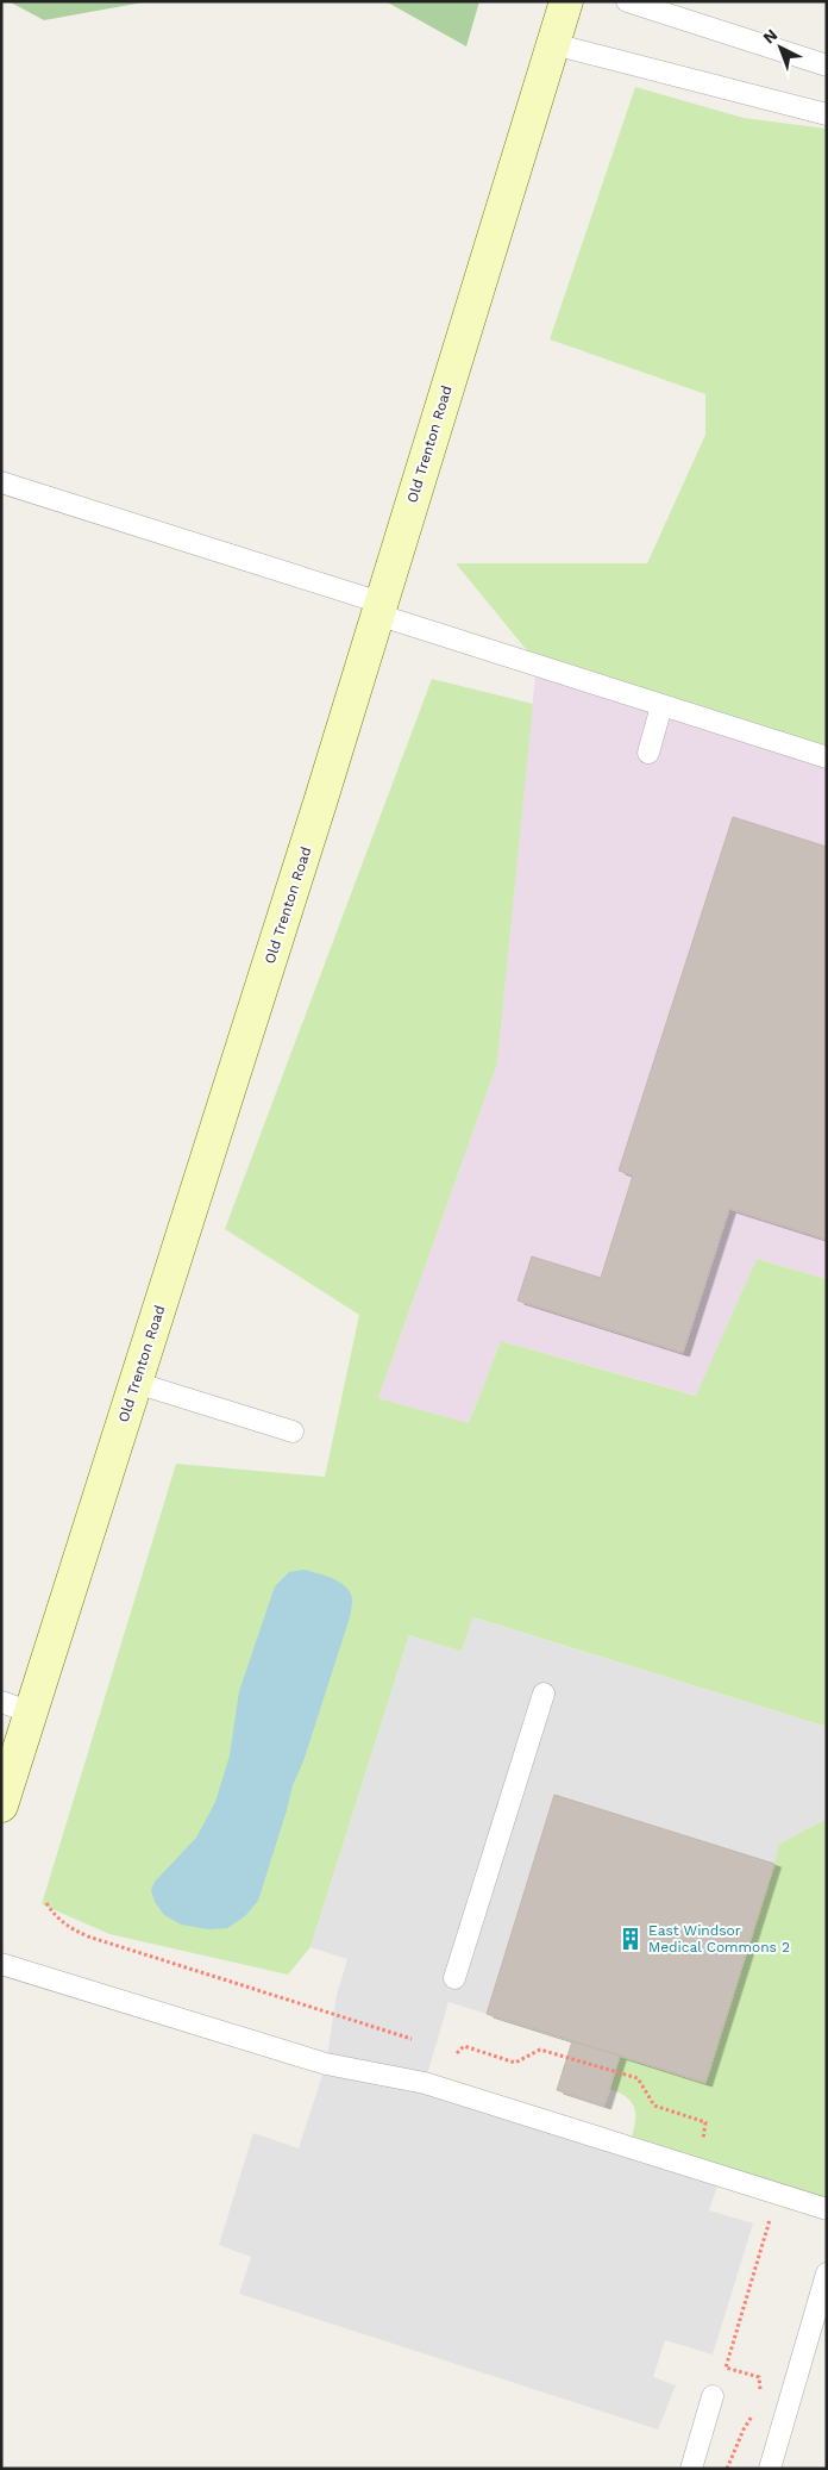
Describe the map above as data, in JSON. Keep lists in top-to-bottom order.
{
  "streets": {
    "main road": ["Old Trenton Road"]
  },
  "places": {
    "building": ["East Windsor Medical Commons 2"]
  },
  "north": "top left"
}
